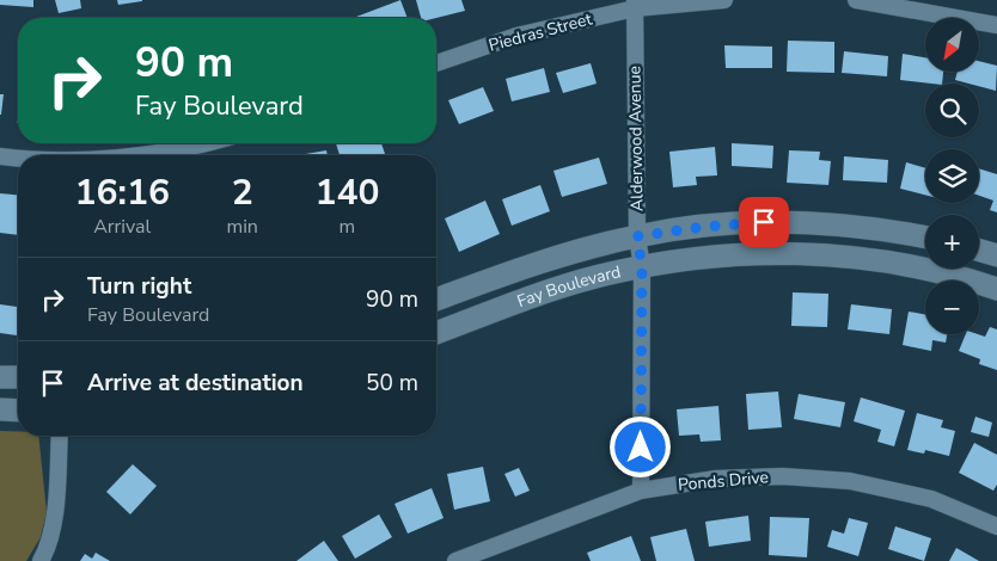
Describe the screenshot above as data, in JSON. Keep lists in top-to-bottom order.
{
  "streets": {
    "main road": ["Fay Boulevard"],
    "street": ["Piedras Street", "Alderwood Avenue", "Ponds Drive"]
  },
  "crossings": [
    ["Piedras Street", "Alderwood Avenue"],
    ["Alderwood Avenue", "Fay Boulevard"],
    ["Alderwood Avenue", "Ponds Drive"]
  ],
  "north": "bottom left",
  "page": {
    "map_buttons": ["+", "−"],
    "turn": ["90 m", "Fay Boulevard"],
    "eta": [
      "16:16",
      "Arrival",
      "2",
      "min",
      "140",
      "m"
    ],
    "list": [
      {
        "name": "Turn right",
        "note": "Fay Boulevard",
        "value": "90 m"
      },
      {
        "name": "Arrive at destination",
        "value": "50 m"
      }
    ]
  }
}
